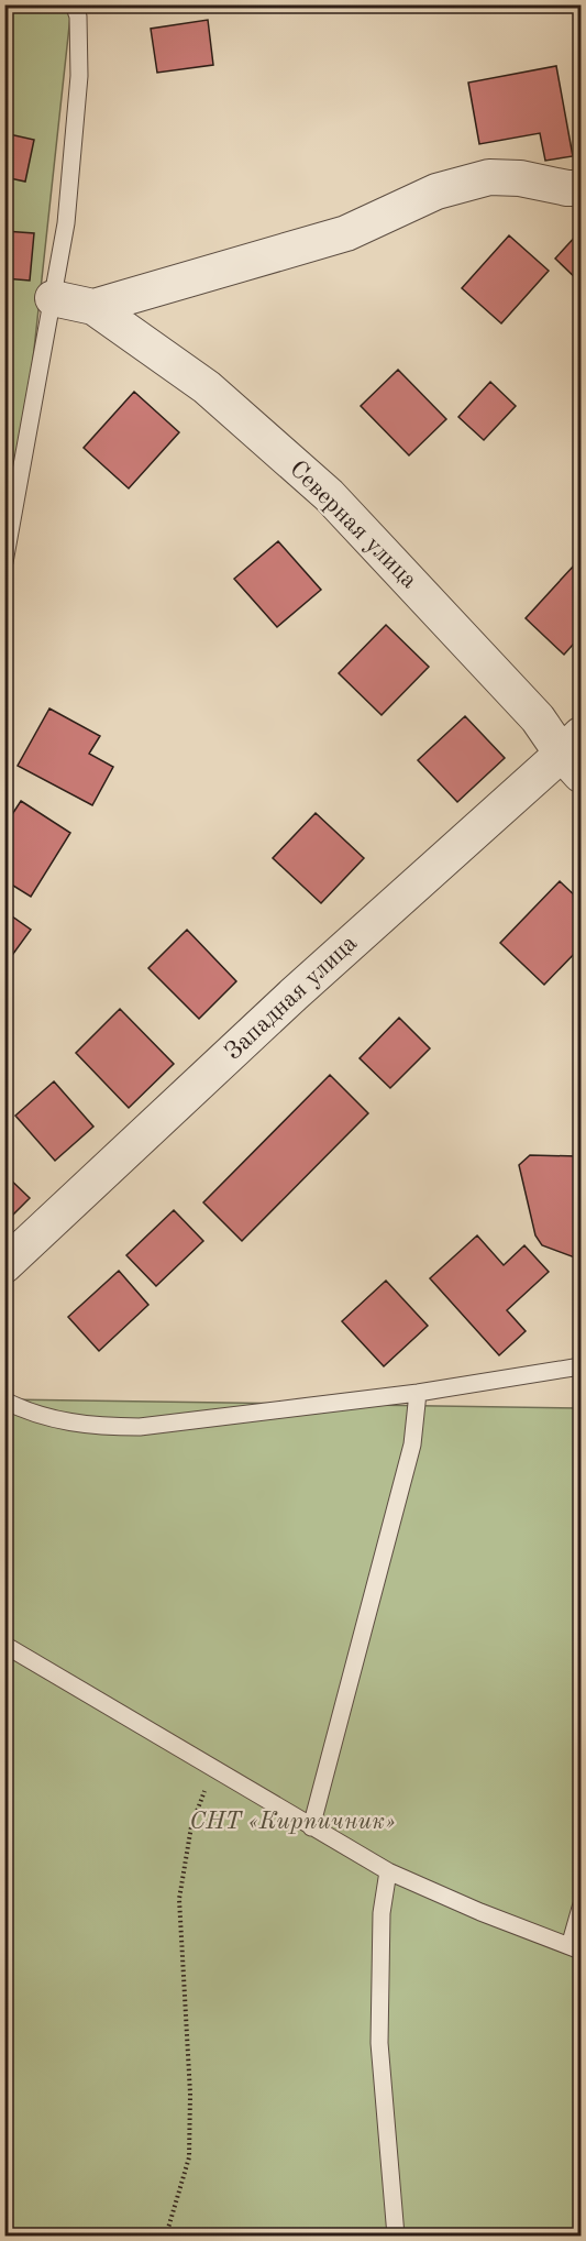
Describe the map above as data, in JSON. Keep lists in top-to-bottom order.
{
  "streets": {
    "street": ["Северная улица", "Западная улица"]
  },
  "crossings": [
    ["Северная улица", "Западная улица"]
  ],
  "parks": ["СНТ «Кирпичник»"]
}
